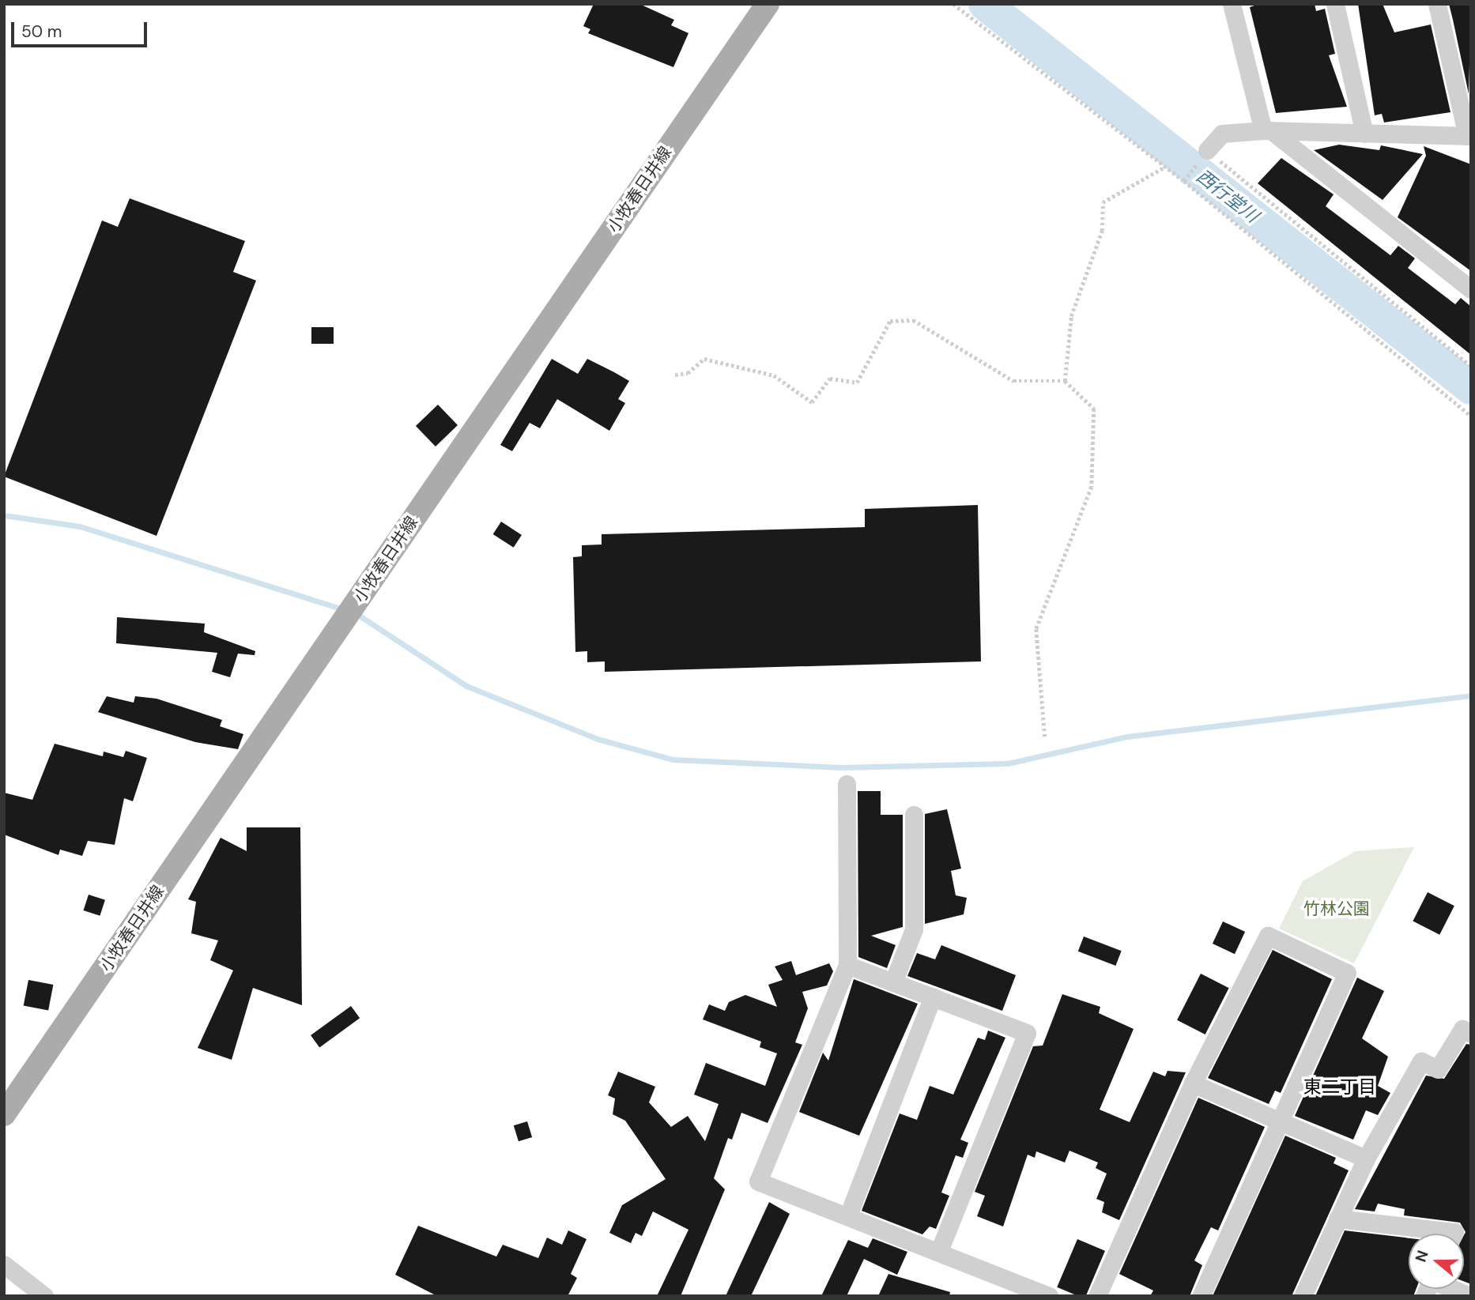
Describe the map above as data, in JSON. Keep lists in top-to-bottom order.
{
  "streets": {
    "main road": ["小牧春日井線"]
  },
  "districts": ["東二丁目"],
  "water": ["西行堂川"],
  "parks": ["竹林公園"],
  "scale_bar": "50 m",
  "north": "left"
}
